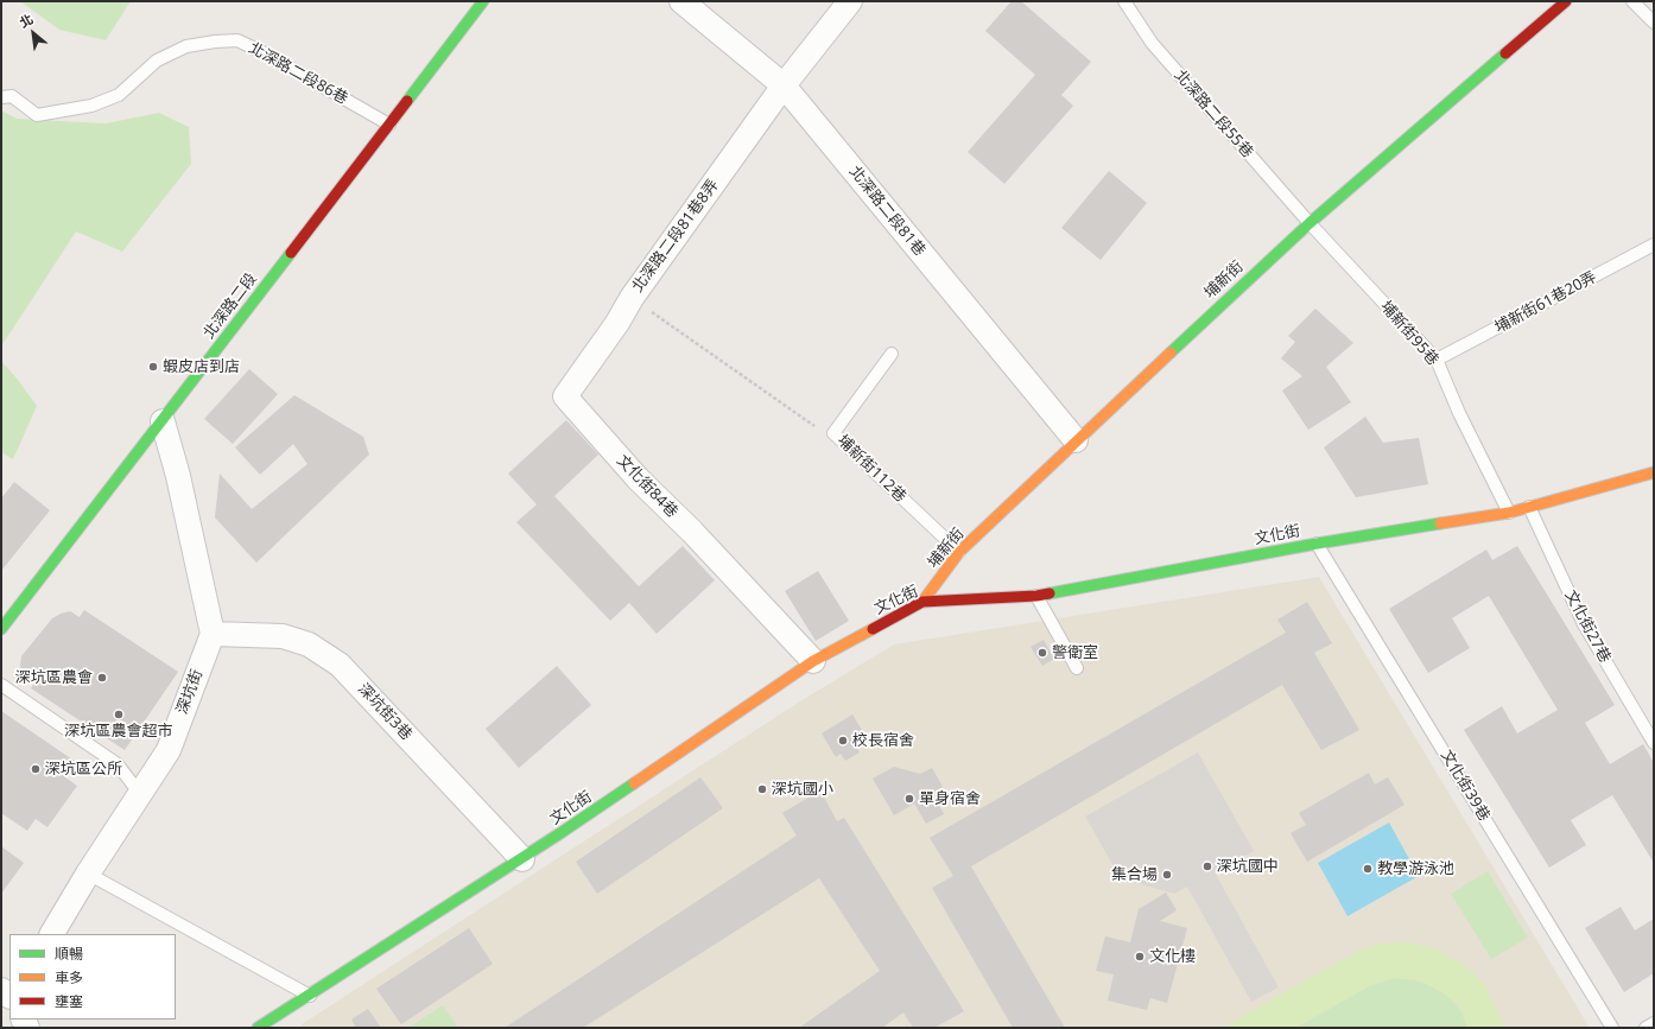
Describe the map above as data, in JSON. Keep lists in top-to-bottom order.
{
  "streets": {
    "street": [
      "北深路二段81巷",
      "北深路二段81巷8弄",
      "埔新街",
      "北深路二段",
      "文化街84巷",
      "文化街",
      "深坑街",
      "深坑街3巷"
    ],
    "lane": [
      "北深路二段86巷",
      "北深路二段55巷",
      "埔新街61巷20弄",
      "埔新街95巷",
      "埔新街112巷",
      "文化街27巷",
      "文化街39巷"
    ]
  },
  "crossings": [
    ["北深路二段86巷", "北深路二段"],
    ["北深路二段55巷", "埔新街"],
    ["北深路二段55巷", "埔新街95巷"],
    ["北深路二段81巷", "北深路二段81巷8弄"],
    ["北深路二段81巷", "埔新街"],
    ["北深路二段81巷8弄", "文化街84巷"],
    ["埔新街", "埔新街95巷"],
    ["埔新街", "埔新街112巷"],
    ["埔新街", "文化街"],
    ["埔新街61巷20弄", "埔新街95巷"],
    ["埔新街95巷", "文化街"],
    ["文化街84巷", "文化街"],
    ["文化街", "文化街27巷"],
    ["文化街", "深坑街3巷"],
    ["文化街", "文化街39巷"],
    ["深坑街", "深坑街3巷"]
  ],
  "places": [
    "蝦皮店到店",
    "警衛室",
    "深坑區農會",
    "深坑區農會超市",
    "校長宿舍",
    "深坑區公所",
    "深坑國小",
    "單身宿舍",
    "深坑國中",
    "教學游泳池",
    "集合場",
    "文化樓"
  ],
  "legend": ["順暢", "車多", "壅塞"],
  "north": "top left"
}
